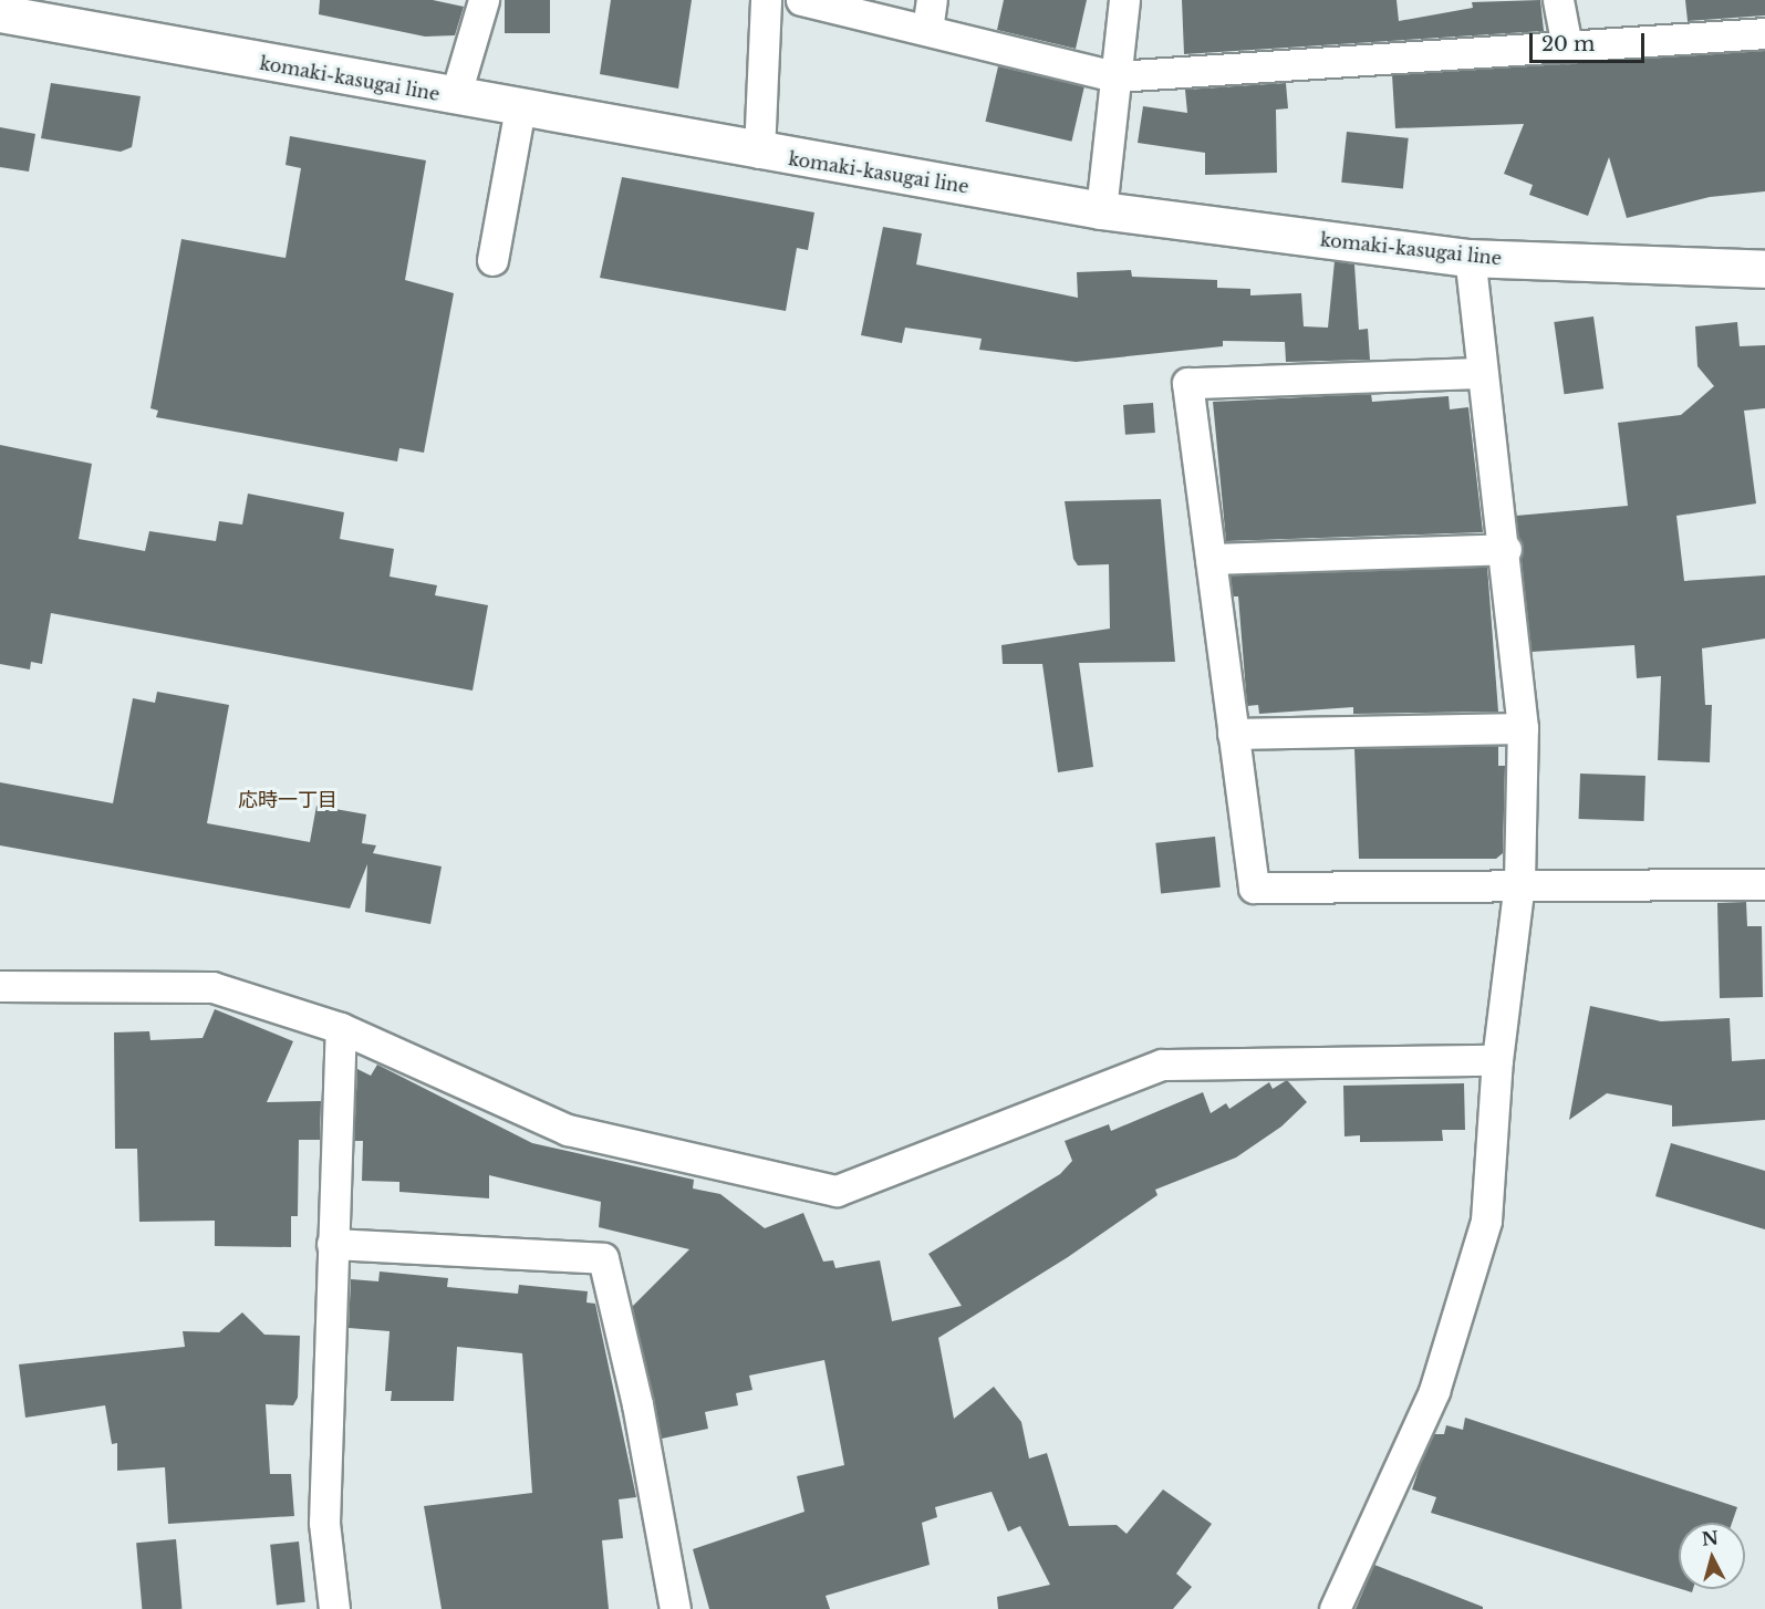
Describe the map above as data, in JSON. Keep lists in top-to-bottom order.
{
  "streets": {
    "main road": ["komaki-kasugai line"]
  },
  "districts": ["応時一丁目"],
  "scale_bar": "20 m",
  "north": "top"
}
